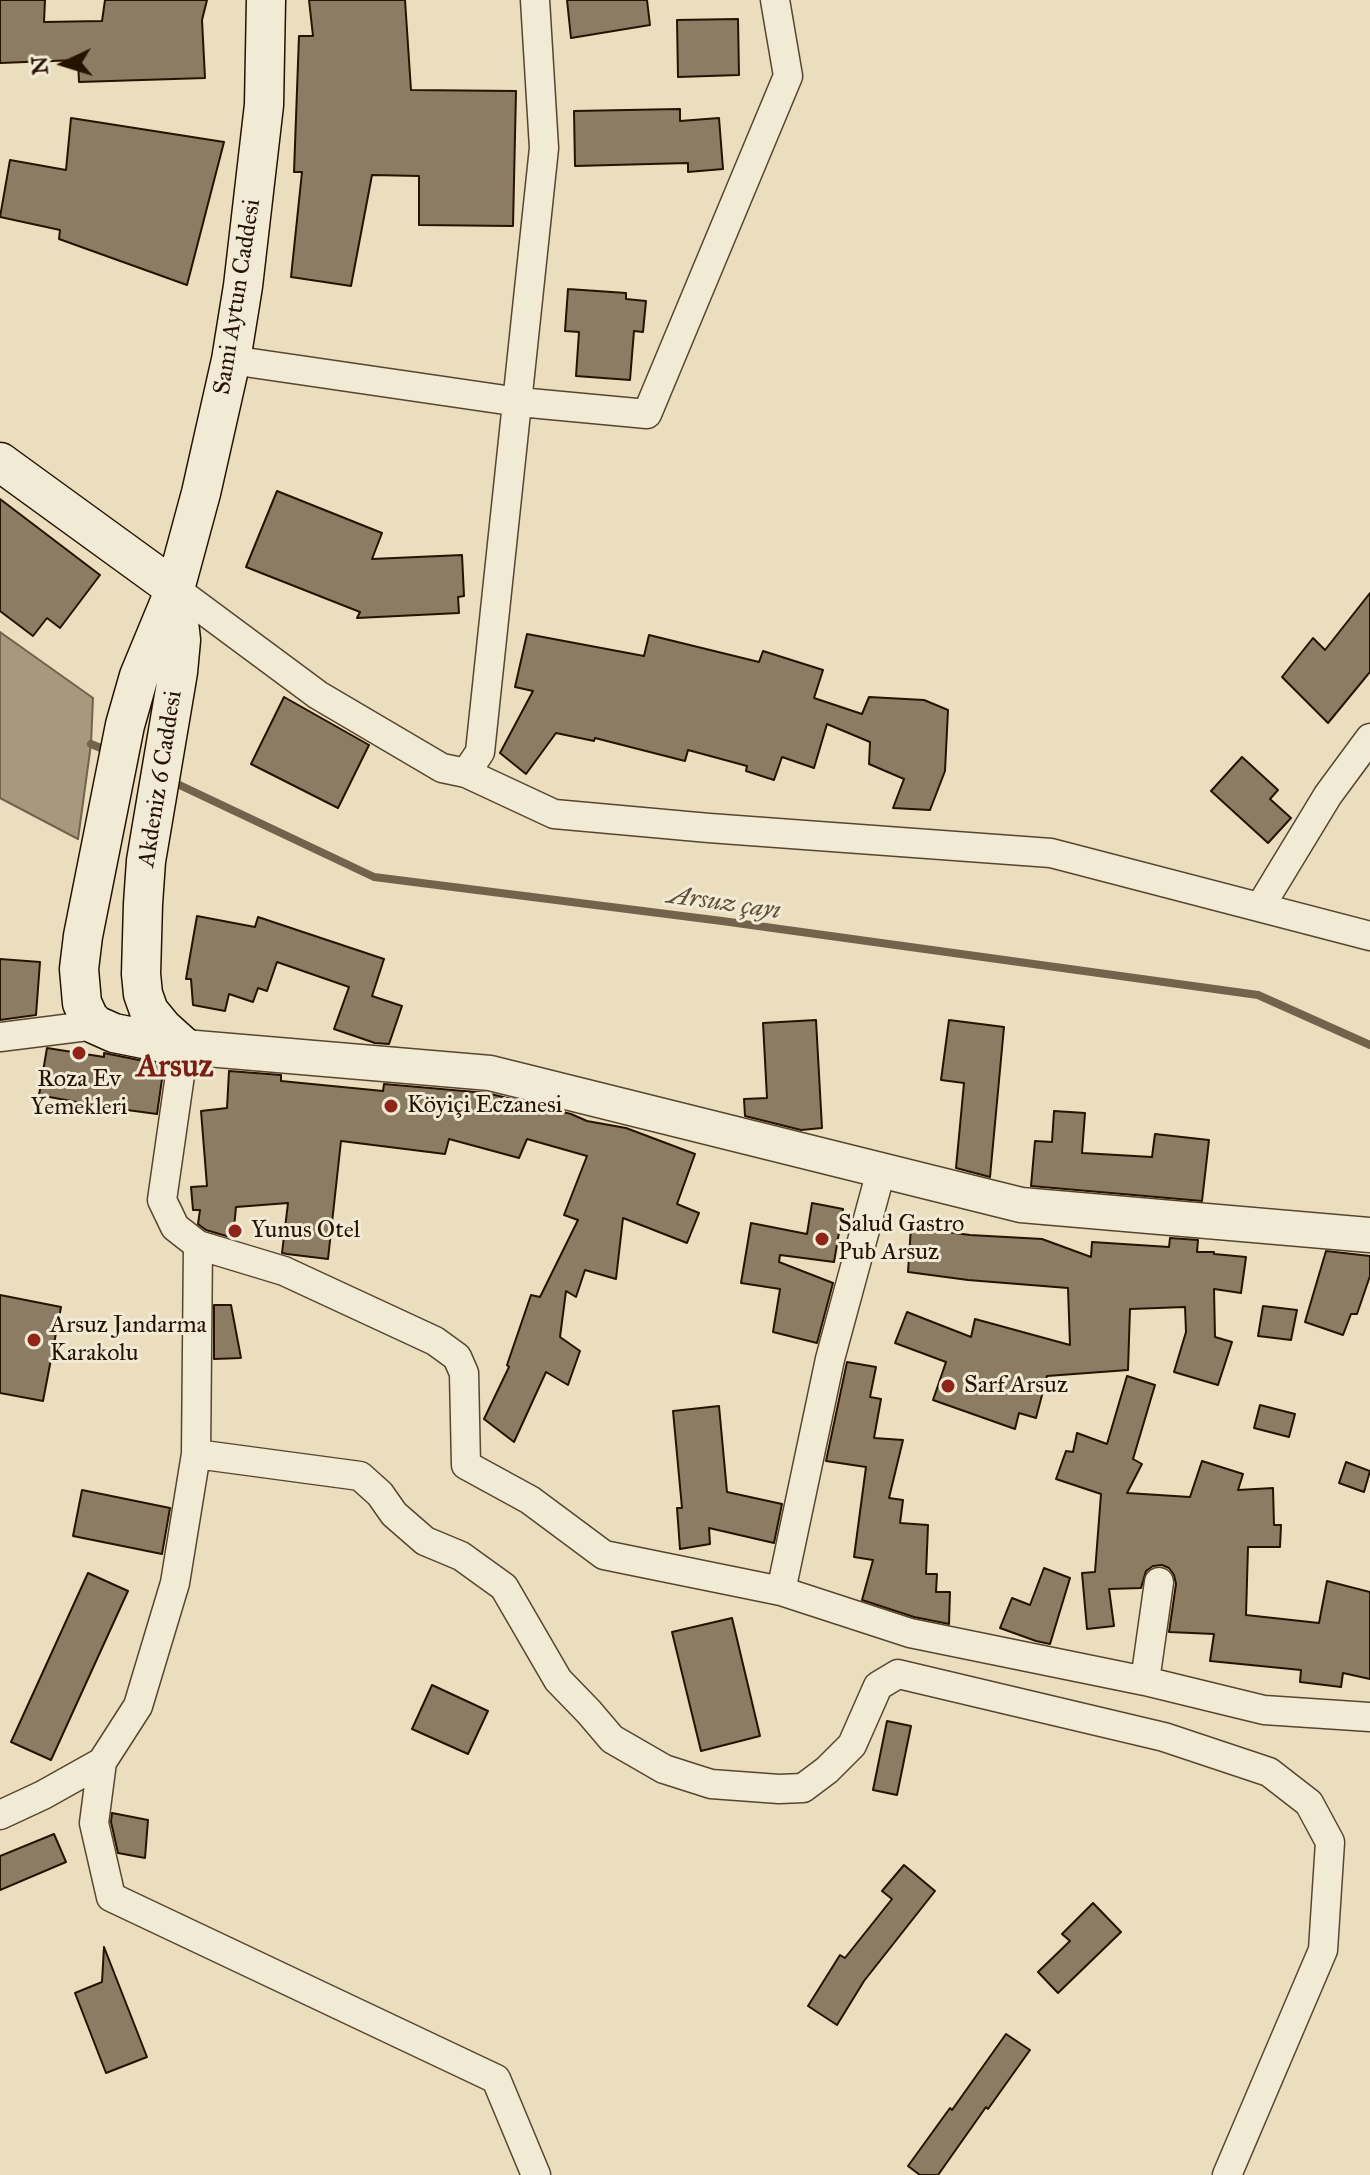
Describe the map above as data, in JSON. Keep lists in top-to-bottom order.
{
  "streets": {
    "main road": ["Sami Aytun Caddesi", "Akdeniz 6 Caddesi"]
  },
  "crossings": [
    ["Sami Aytun Caddesi", "Akdeniz 6 Caddesi"]
  ],
  "districts": ["Arsuz"],
  "water": ["Arsuz çayı"],
  "places": [
    "Roza Ev Yemekleri",
    "Köyiçi Eczanesi",
    "Yunus Otel",
    "Salud Gastro Pub Arsuz",
    "Arsuz Jandarma Karakolu",
    "Sarf Arsuz"
  ],
  "north": "left"
}
